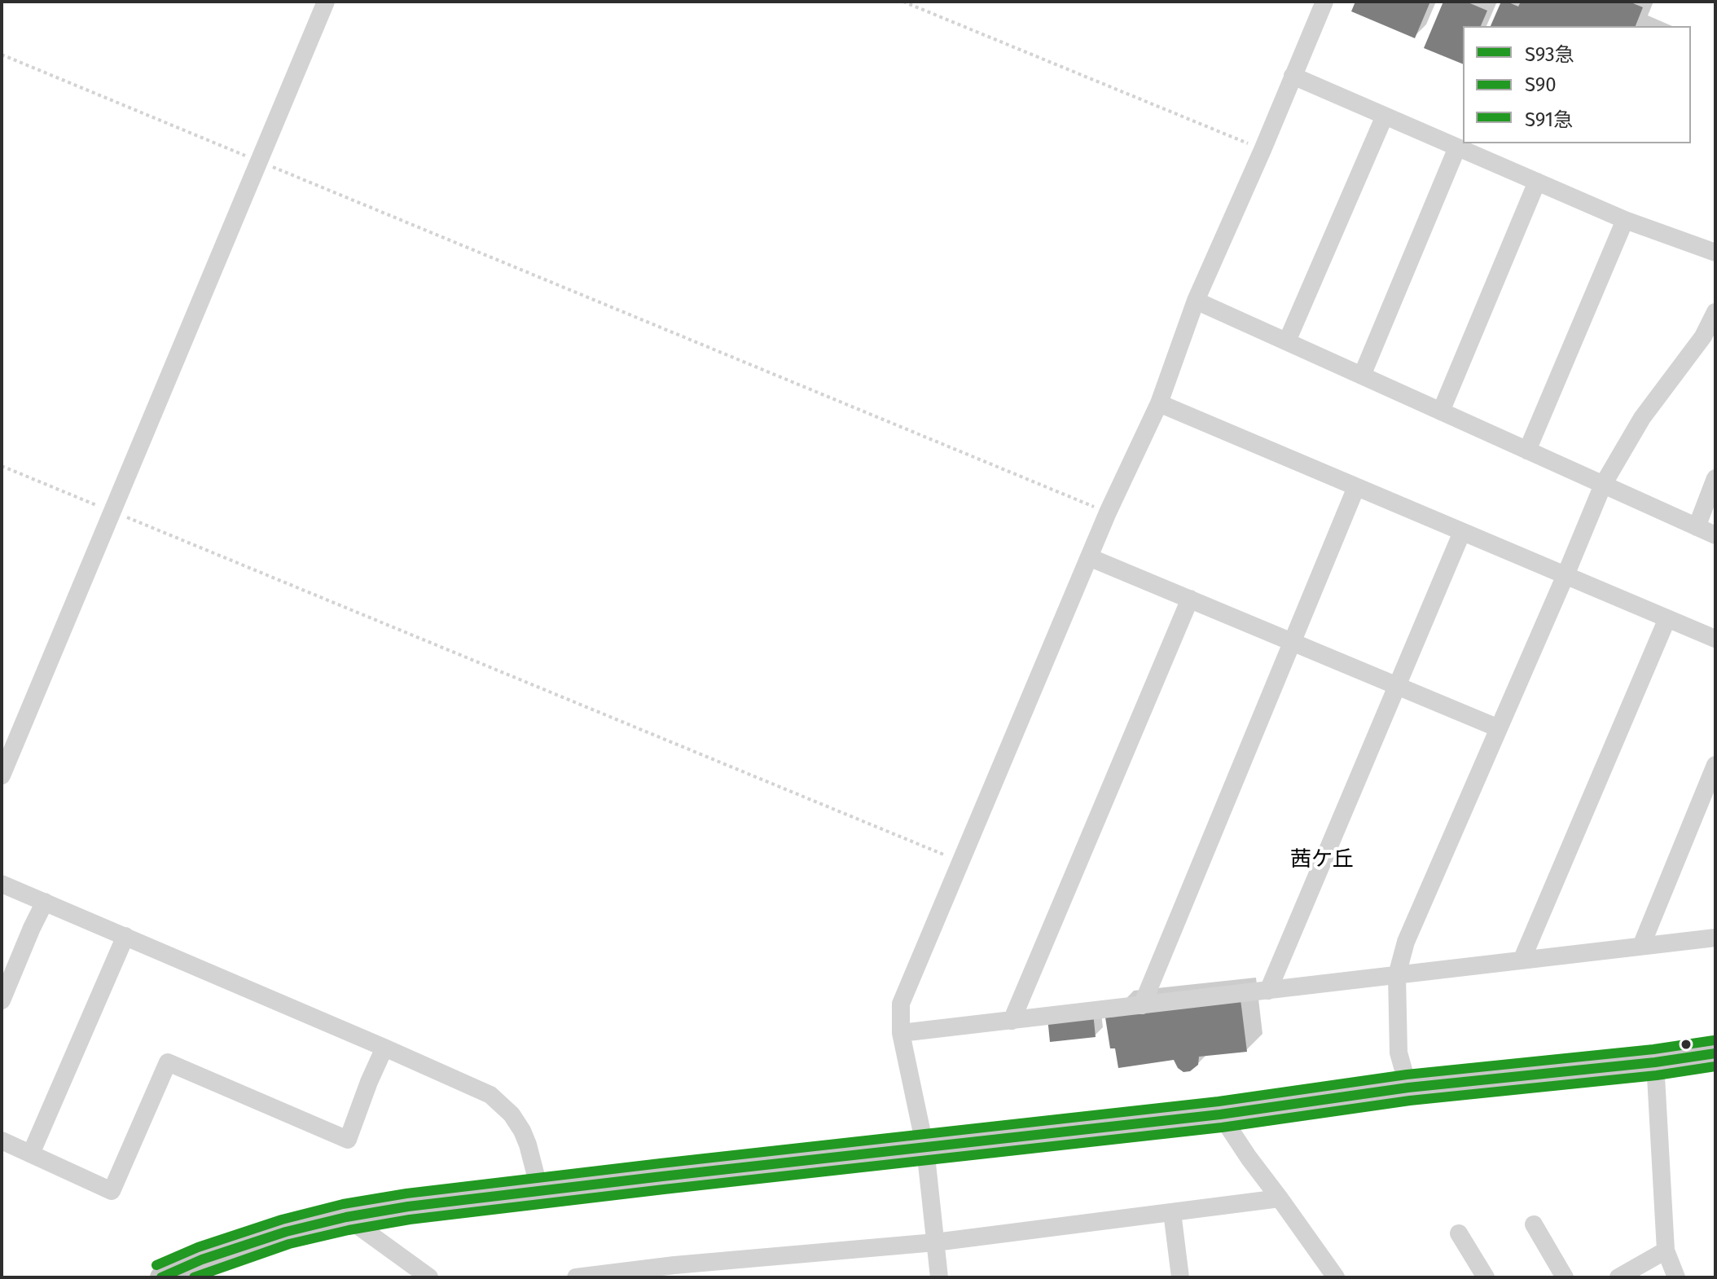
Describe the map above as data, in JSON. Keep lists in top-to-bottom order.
{
  "districts": ["茜ケ丘"],
  "lines": ["transit line S91急", "transit line S93急", "transit line S90"],
  "legend": ["S93急", "S90", "S91急"]
}
